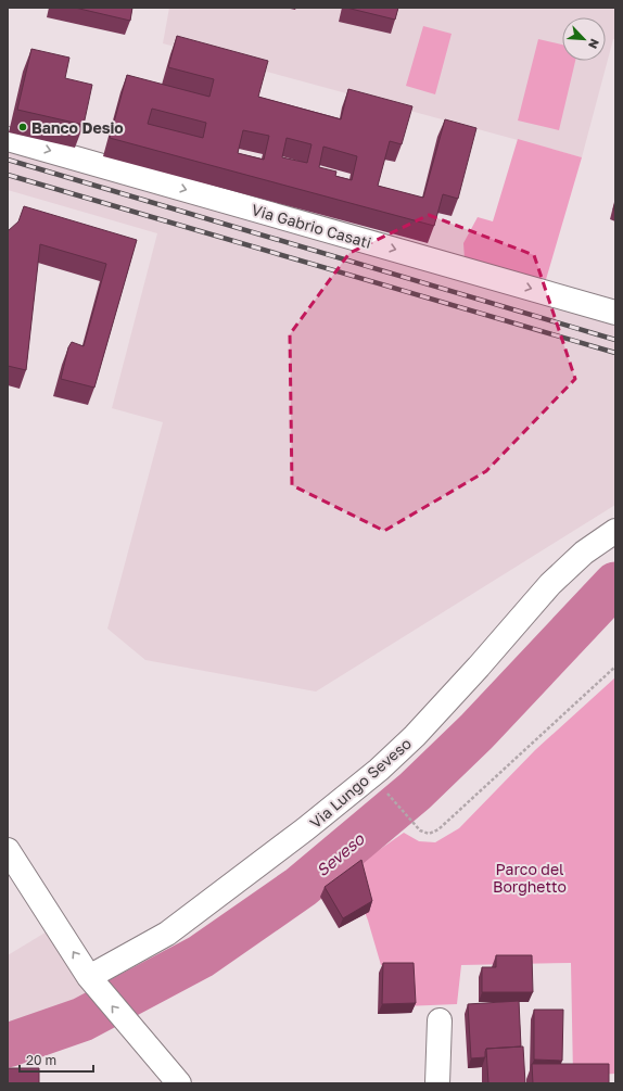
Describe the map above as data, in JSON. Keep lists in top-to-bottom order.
{
  "streets": {
    "street": ["Via Gabrio Casati", "Via Lungo Seveso"]
  },
  "one_way": ["Via Gabrio Casati"],
  "water": ["Seveso"],
  "parks": ["Parco del Borghetto"],
  "places": ["Banco Desio"],
  "scale_bar": "20 m",
  "north": "bottom right"
}
